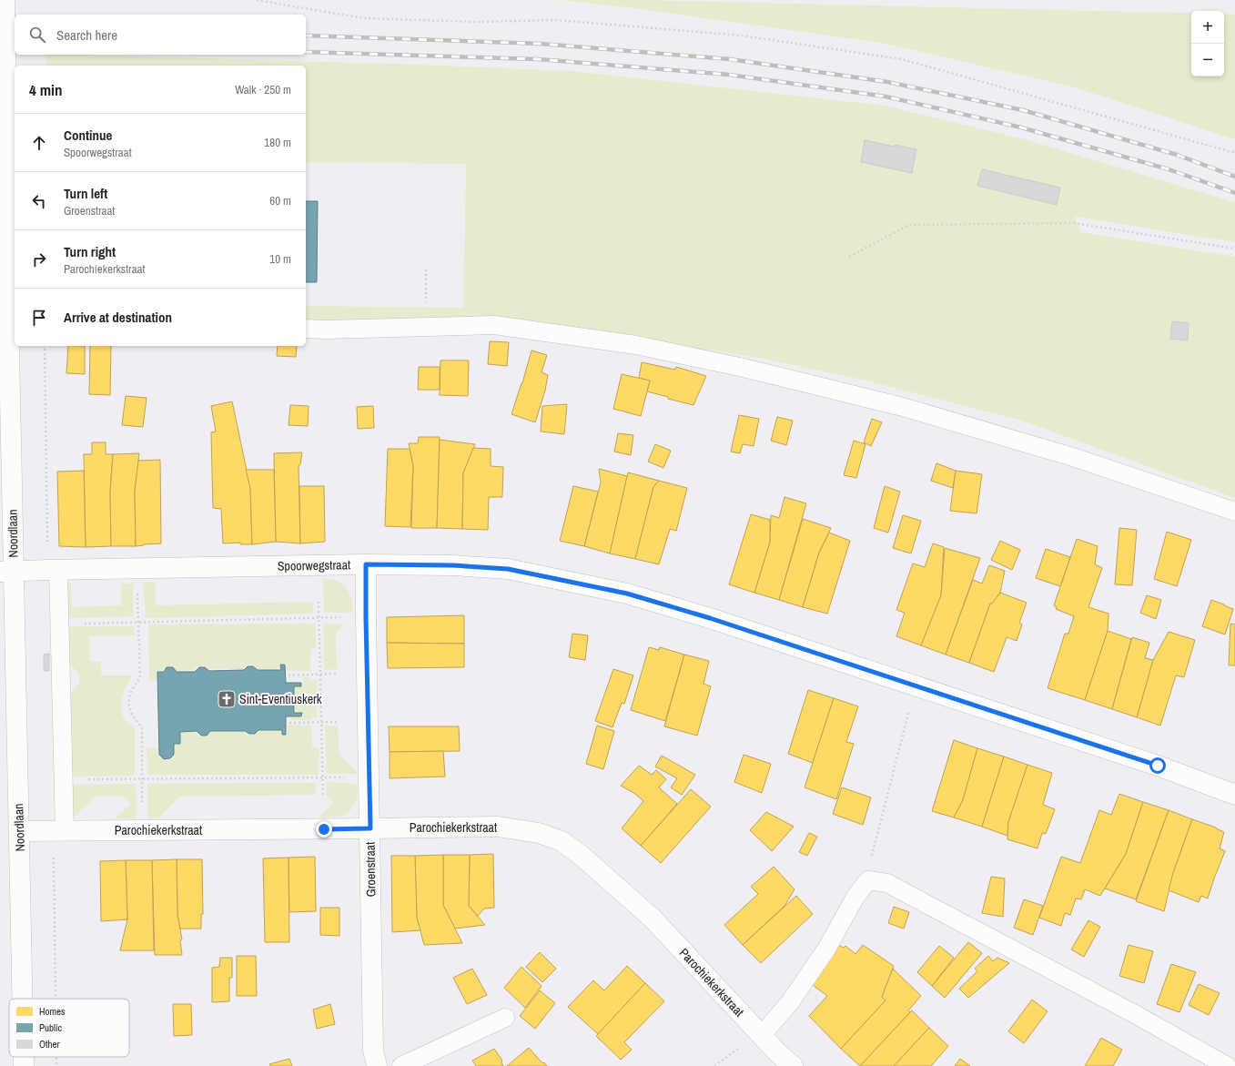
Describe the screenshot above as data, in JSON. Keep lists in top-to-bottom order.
{
  "streets": {
    "street": [
      "Noordlaan",
      "Spoorwegstraat",
      "Parochiekerkstraat",
      "Groenstraat"
    ]
  },
  "crossings": [
    ["Noordlaan", "Spoorwegstraat"],
    ["Noordlaan", "Parochiekerkstraat"],
    ["Spoorwegstraat", "Groenstraat"],
    ["Parochiekerkstraat", "Groenstraat"]
  ],
  "places": {
    "church": ["Sint-Eventiuskerk"]
  },
  "legend": ["Homes", "Public", "Other"],
  "page": {
    "map_buttons": ["+", "−"],
    "search": "Search here",
    "heading": ["4 min", "Walk · 250 m"],
    "list": [
      ["Continue", "Spoorwegstraat", "180 m"],
      ["Turn left", "Groenstraat", "60 m"],
      ["Turn right", "Parochiekerkstraat", "10 m"],
      "Arrive at destination"
    ]
  }
}
